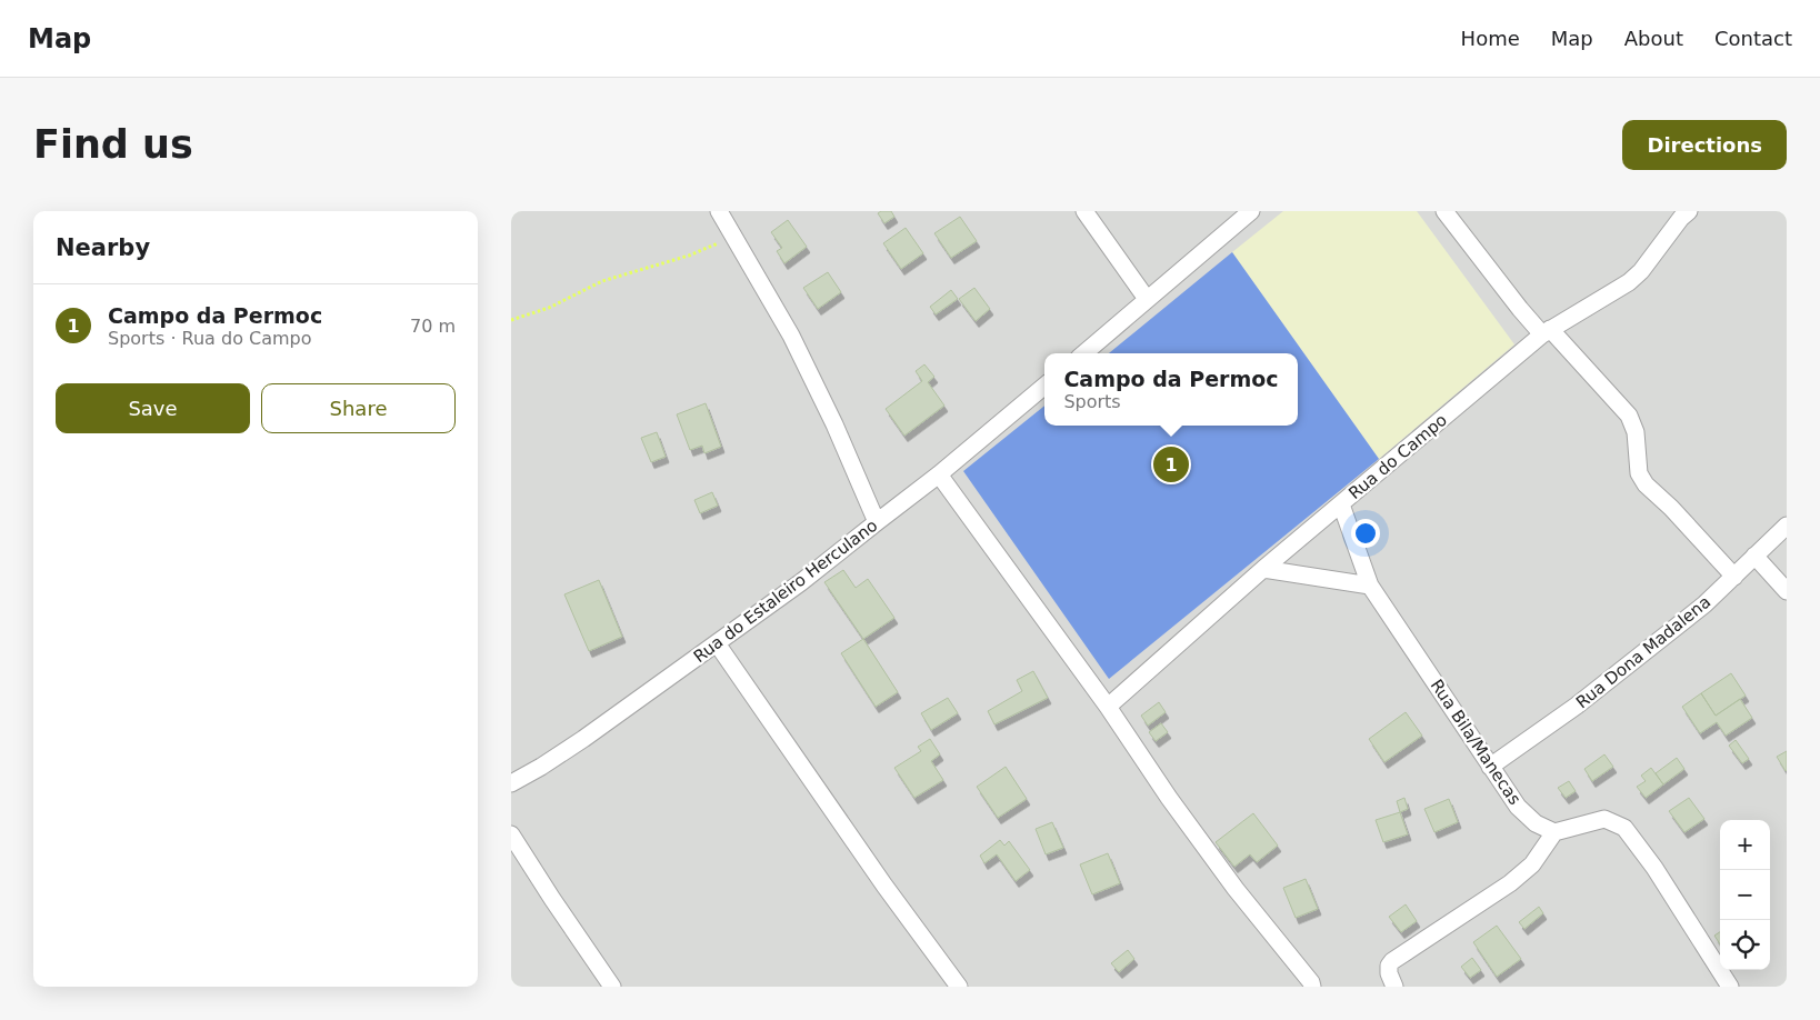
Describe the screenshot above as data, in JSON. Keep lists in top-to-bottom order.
{
  "streets": {
    "street": [
      "Rua do Campo",
      "Rua do Estaleiro Herculano",
      "Rua Dona Madalena",
      "Rua Bila/Manecas"
    ]
  },
  "crossings": [
    ["Rua do Campo", "Rua Bila/Manecas"],
    ["Rua Dona Madalena", "Rua Bila/Manecas"]
  ],
  "page": {
    "header": "Map",
    "nav": [
      "Home",
      "Map",
      "About",
      "Contact"
    ],
    "buttons": [
      "Directions",
      ["Save", "Share"]
    ],
    "title": "Find us",
    "heading": "Nearby",
    "list": [
      {
        "mark": "1",
        "name": "Campo da Permoc",
        "note": "Sports · Rua do Campo",
        "value": "70 m"
      }
    ],
    "popup": ["Campo da Permoc", "Sports"],
    "pins": "1",
    "map_buttons": ["+", "−"]
  }
}
